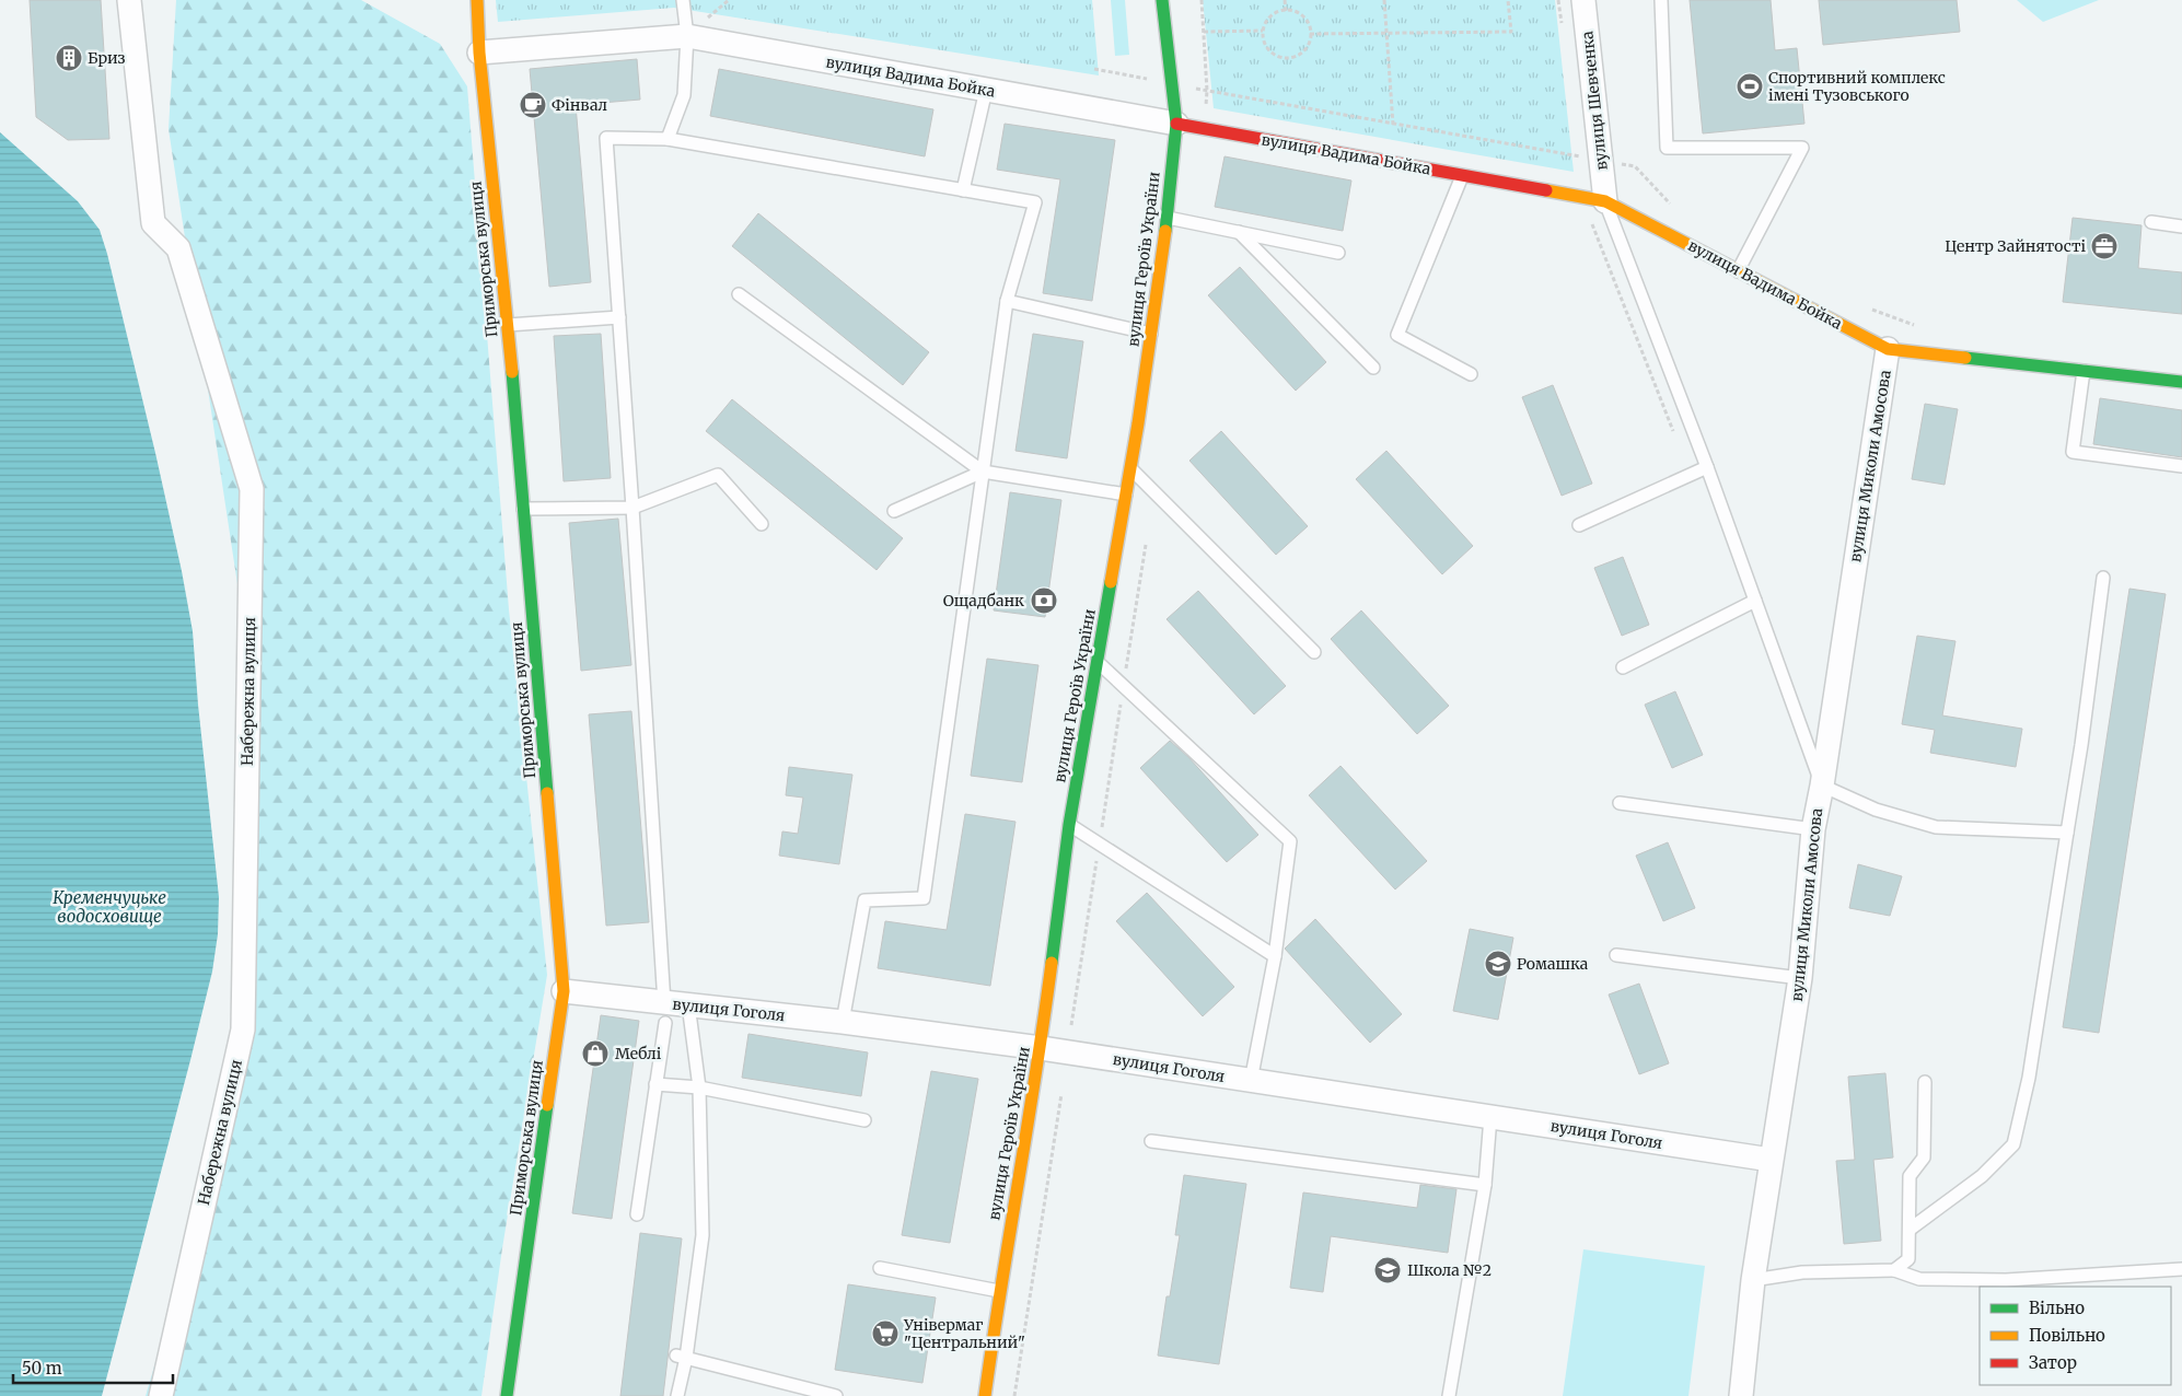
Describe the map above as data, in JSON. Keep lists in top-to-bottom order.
{
  "streets": {
    "street": [
      "вулиця Вадима Бойка",
      "вулиця Шевченка",
      "Приморська вулиця",
      "вулиця Героїв України",
      "вулиця Миколи Амосова",
      "Набережна вулиця",
      "вулиця Гоголя"
    ]
  },
  "crossings": [
    ["вулиця Вадима Бойка", "вулиця Шевченка"],
    ["вулиця Вадима Бойка", "Приморська вулиця"],
    ["вулиця Вадима Бойка", "вулиця Героїв України"],
    ["вулиця Вадима Бойка", "вулиця Миколи Амосова"],
    ["Приморська вулиця", "вулиця Гоголя"],
    ["вулиця Героїв України", "вулиця Гоголя"],
    ["вулиця Миколи Амосова", "вулиця Гоголя"]
  ],
  "water": ["Кременчуцьке водосховище"],
  "places": {
    "building": ["Бриз"],
    "sports": ["Спортивний комплекс імені Тузовського"],
    "cafe": ["Фінвал"],
    "office": ["Центр Зайнятості"],
    "bank": ["Ощадбанк"],
    "school or university": ["Ромашка", "Школа №2"],
    "shop": ["Меблі"],
    "supermarket": ["Універмаг \"Центральний\""]
  },
  "legend": ["Вільно", "Повільно", "Затор"],
  "scale_bar": "50 m"
}
